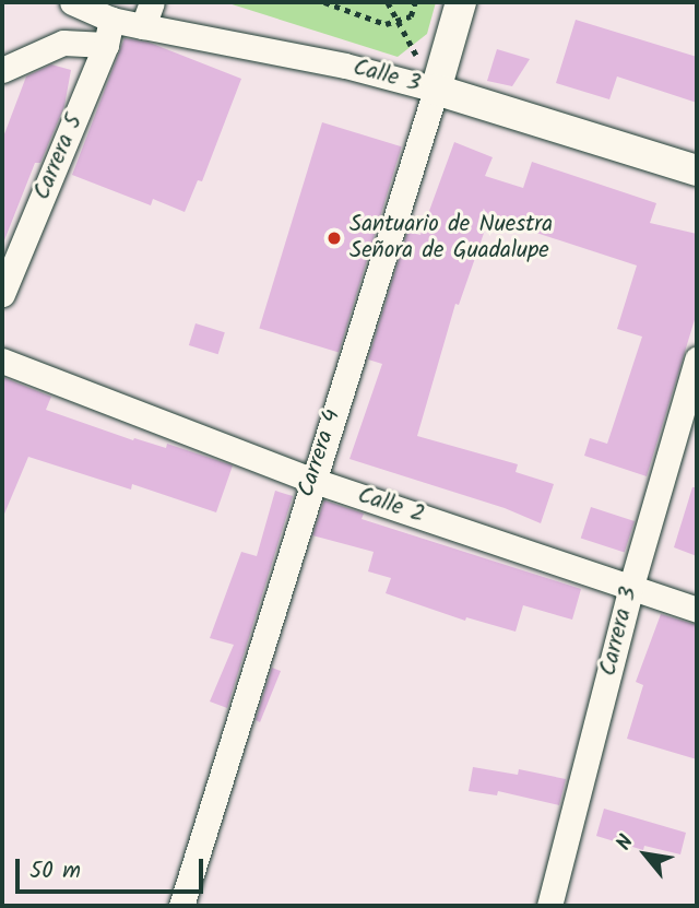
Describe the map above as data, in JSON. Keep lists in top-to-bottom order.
{
  "streets": {
    "street": [
      "Calle 3",
      "Carrera 5",
      "Carrera 4",
      "Calle 2",
      "Carrera 3"
    ]
  },
  "crossings": [
    ["Calle 3", "Carrera 5"],
    ["Calle 3", "Carrera 4"],
    ["Carrera 4", "Calle 2"],
    ["Calle 2", "Carrera 3"]
  ],
  "places": ["Santuario de Nuestra Señora de Guadalupe"],
  "scale_bar": "50 m",
  "north": "top left"
}
